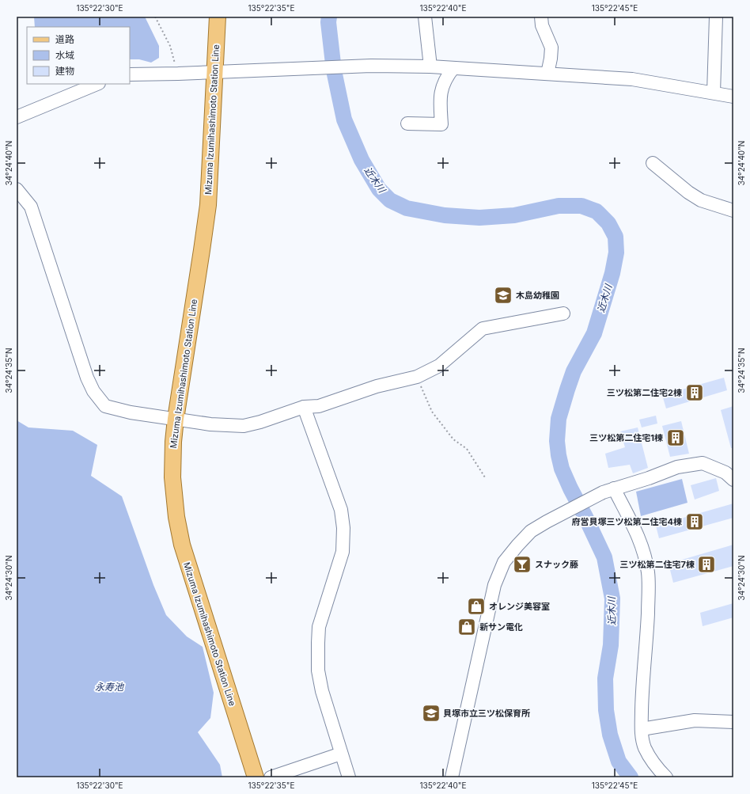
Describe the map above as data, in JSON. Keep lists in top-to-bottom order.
{
  "streets": {
    "main road": ["Mizuma Izumihashimoto Station Line"]
  },
  "water": ["近木川", "永寿池"],
  "places": {
    "school or university": ["木島幼稚園", "貝塚市立三ツ松保育所"],
    "building": [
      "三ツ松第二住宅2棟",
      "三ツ松第二住宅1棟",
      "府営貝塚三ツ松第二住宅4棟",
      "三ツ松第二住宅7棟"
    ],
    "bar": ["スナック藤"],
    "shop": ["オレンジ美容室", "新サン電化"]
  },
  "legend": ["道路", "水域", "建物"],
  "coordinates": [
    "135°22'30\"E",
    "135°22'35\"E",
    "135°22'40\"E",
    "135°22'45\"E",
    "34°24'40\"N",
    "34°24'35\"N",
    "34°24'30\"N"
  ]
}
